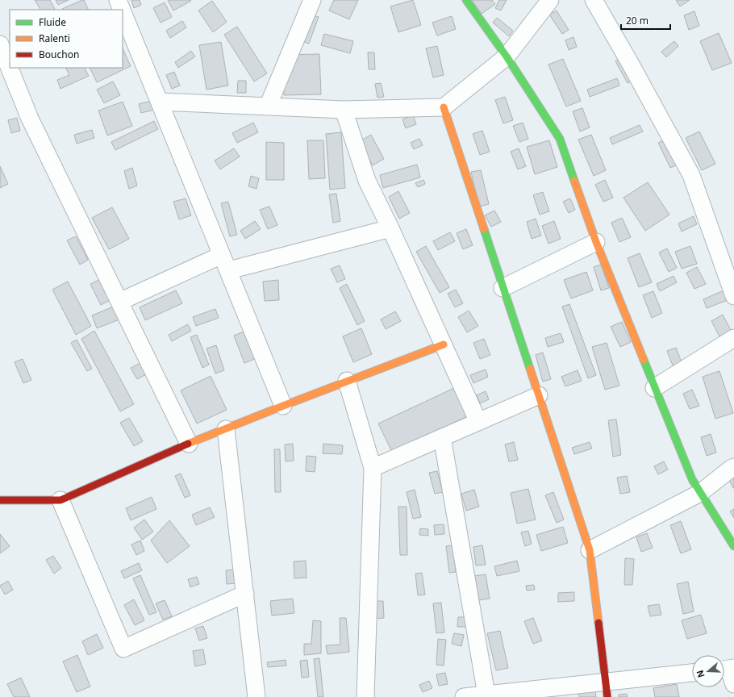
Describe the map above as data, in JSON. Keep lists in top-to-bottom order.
{
  "legend": ["Fluide", "Ralenti", "Bouchon"],
  "scale_bar": "20 m",
  "north": "left"
}
